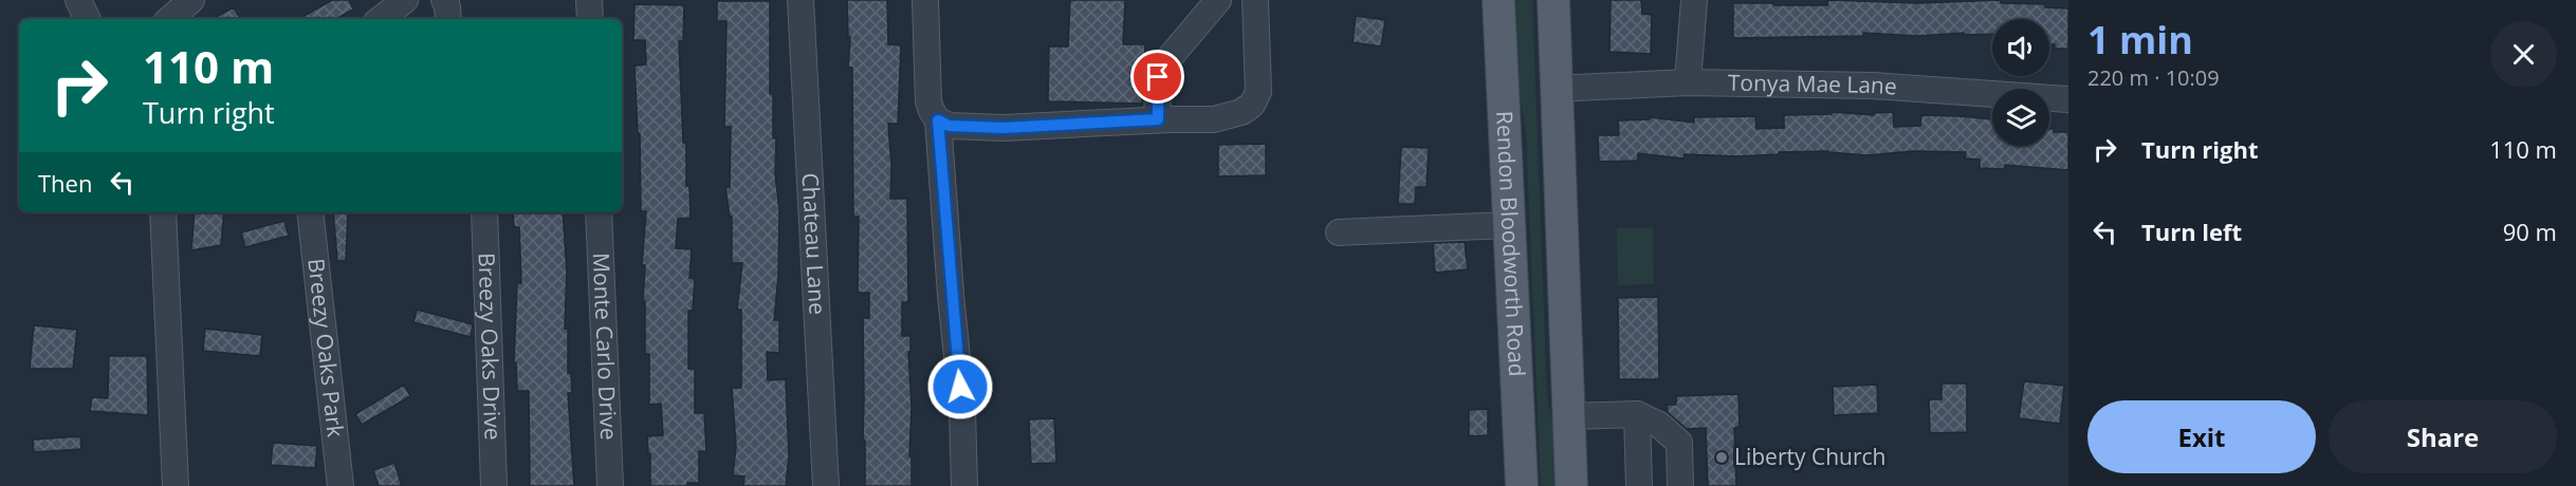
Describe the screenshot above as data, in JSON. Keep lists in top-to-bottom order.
{
  "streets": {
    "main road": ["Rendon Bloodworth Road"],
    "street": [
      "Tonya Mae Lane",
      "Chateau Lane",
      "Breezy Oaks Park",
      "Breezy Oaks Drive",
      "Monte Carlo Drive"
    ]
  },
  "places": ["Liberty Church"],
  "page": {
    "heading": ["1 min", "220 m · 10:09"],
    "turn": ["110 m", "Turn right"],
    "list": [
      {
        "name": "Turn right",
        "value": "110 m"
      },
      {
        "name": "Turn left",
        "value": "90 m"
      }
    ],
    "then": "Then",
    "buttons": ["Exit", "Share"]
  }
}
